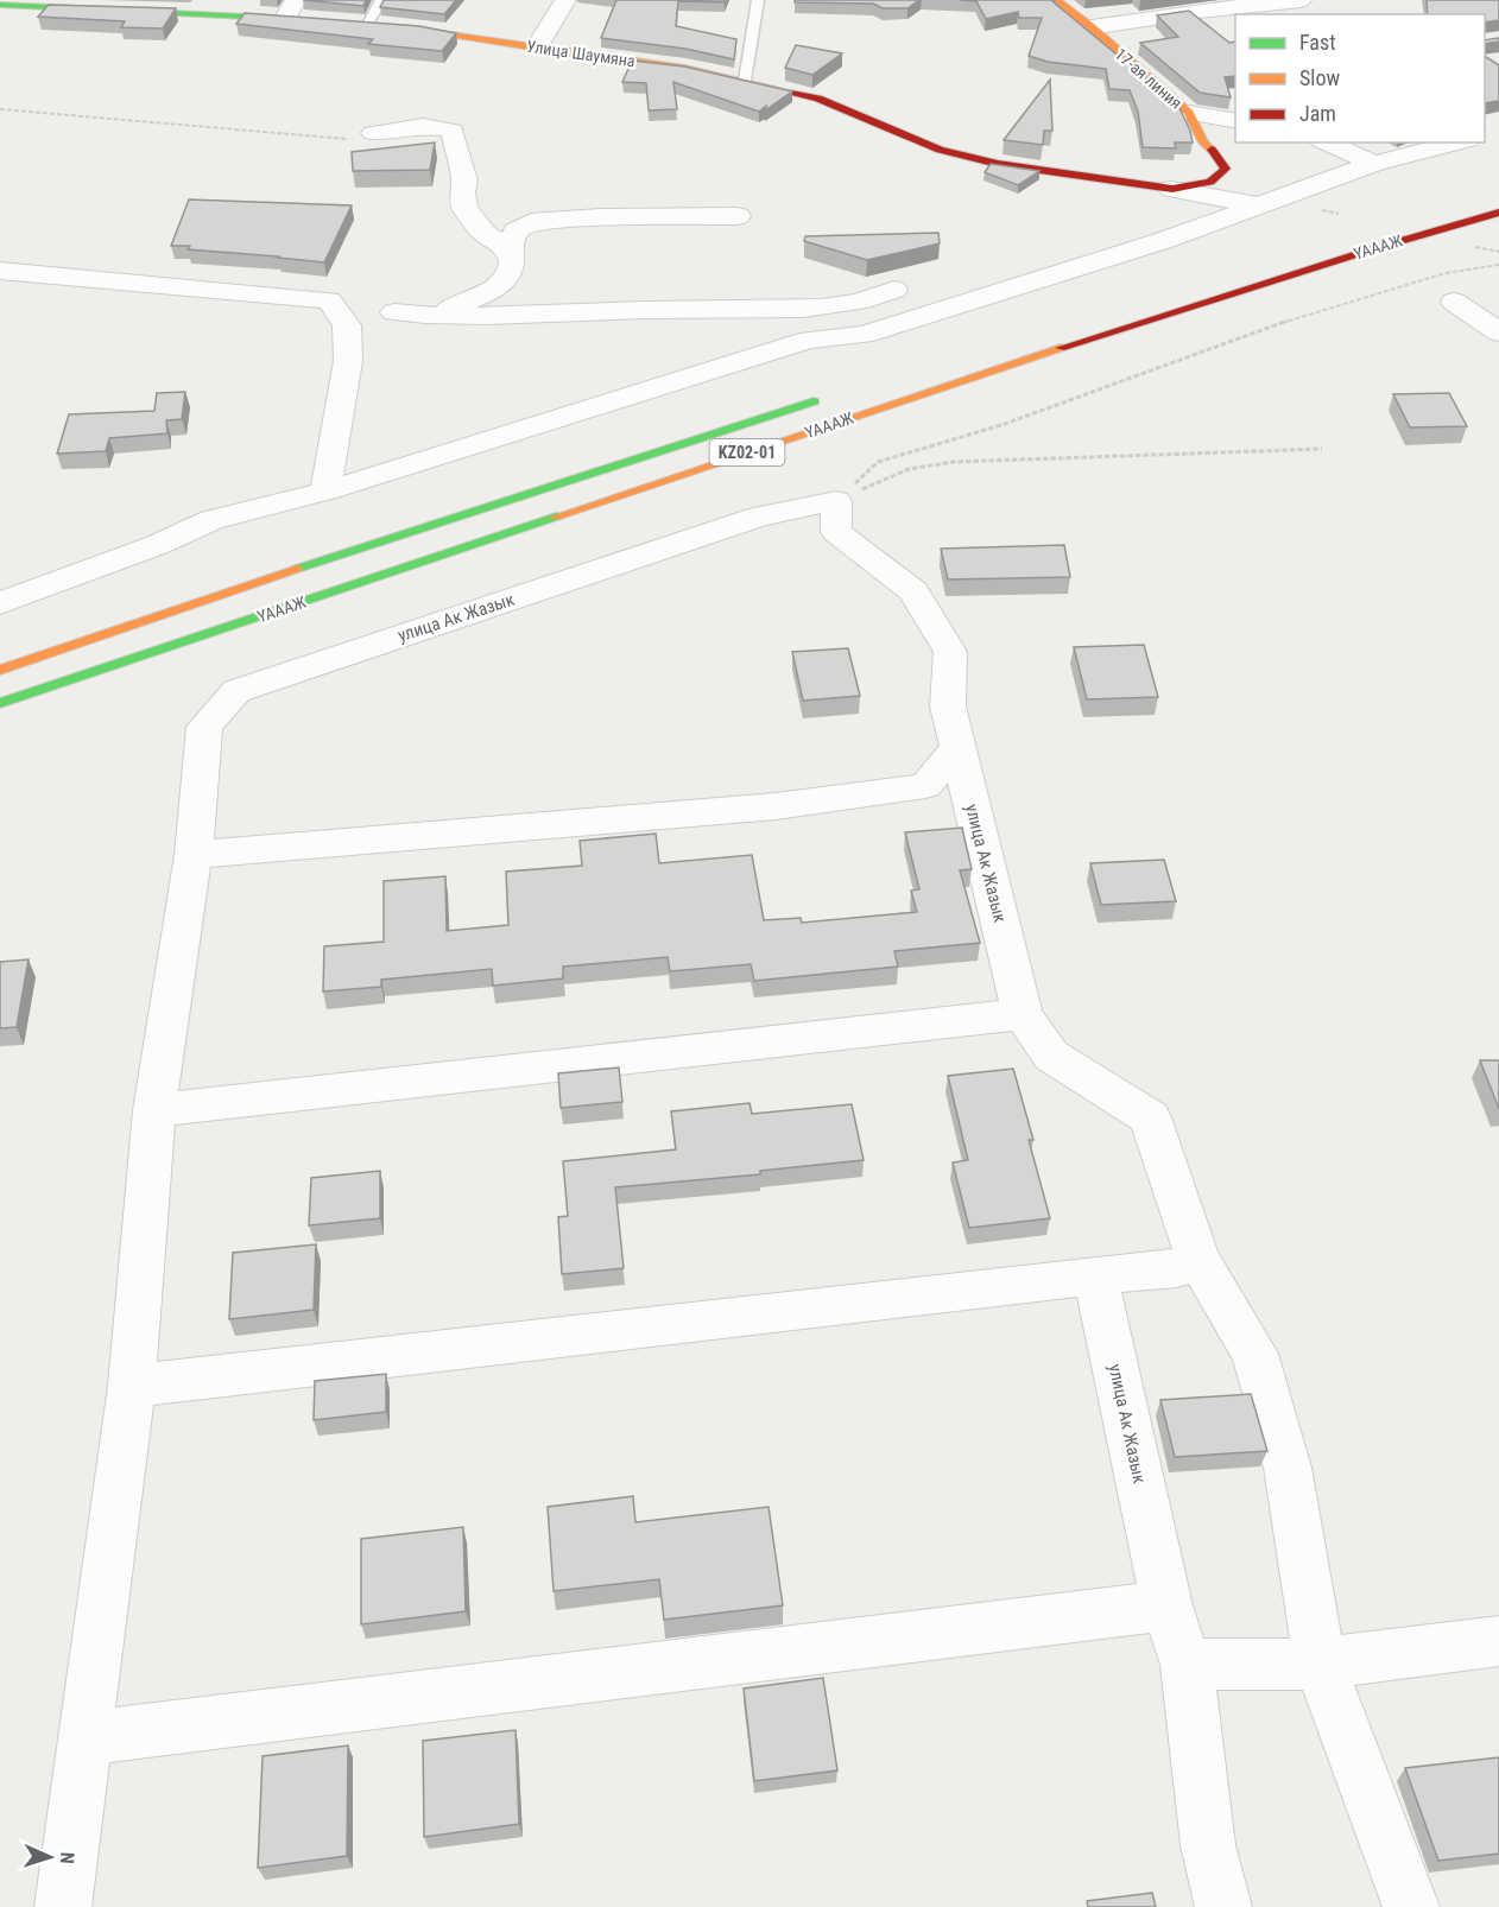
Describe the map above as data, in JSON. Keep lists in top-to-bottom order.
{
  "streets": {
    "main road": [
      "Улица Шаумяна",
      "17-ая линия",
      "ҮАААЖ",
      "KZ02-01"
    ],
    "street": ["улица Ак Жазык"]
  },
  "crossings": [
    ["Улица Шаумяна", "17-ая линия"]
  ],
  "legend": ["Fast", "Slow", "Jam"],
  "north": "right"
}
